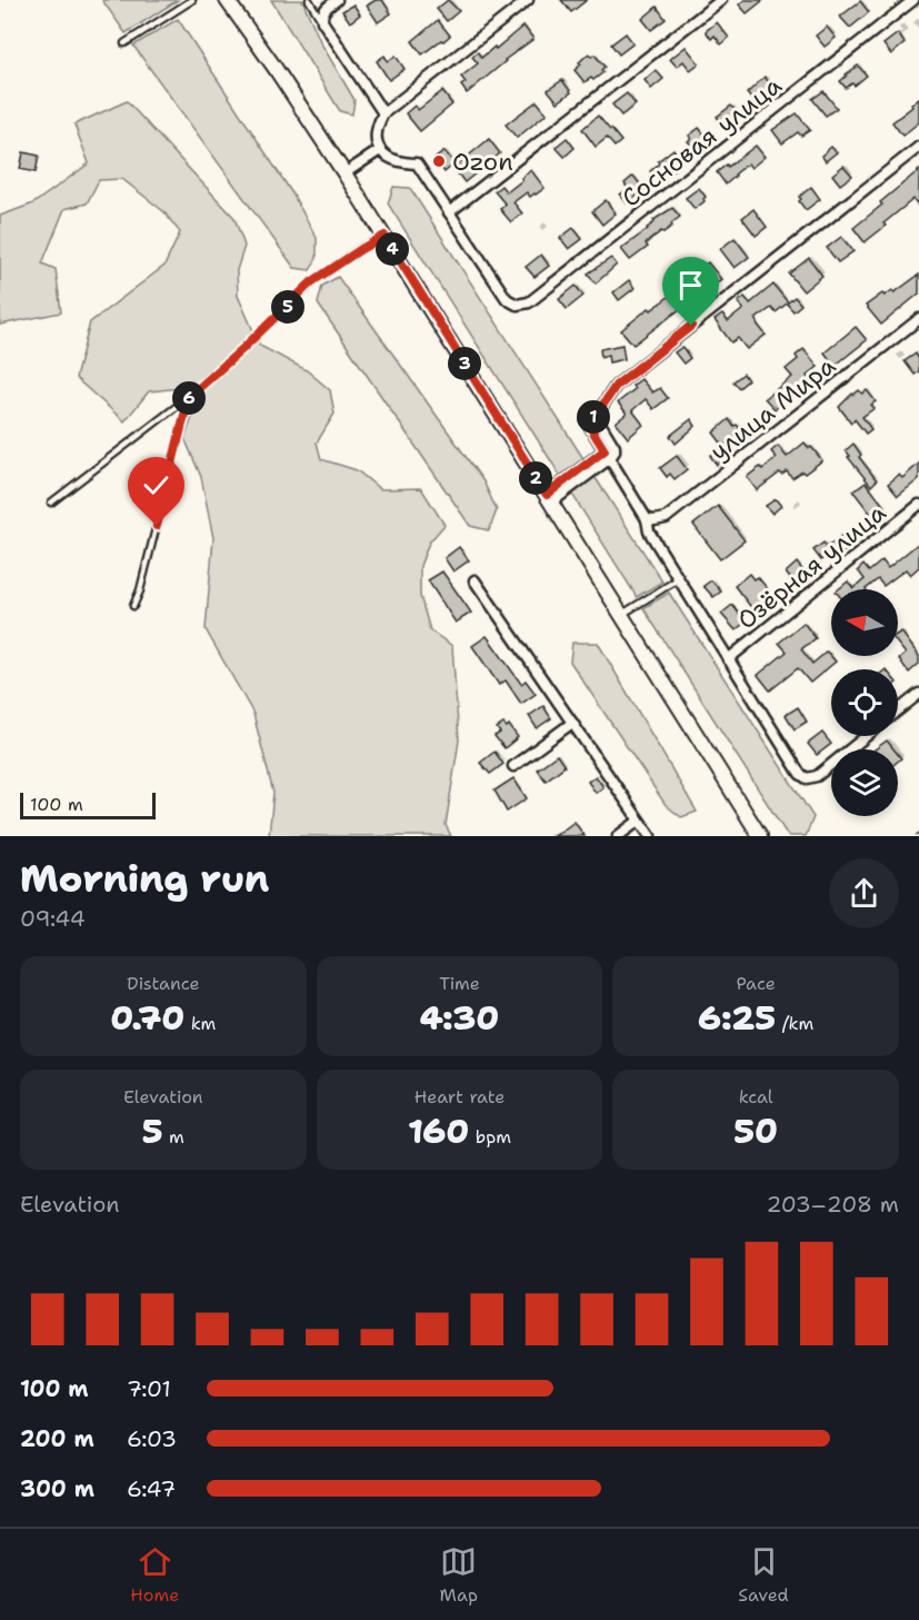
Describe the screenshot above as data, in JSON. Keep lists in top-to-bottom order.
{
  "streets": {
    "street": ["Сосновая улица", "улица Мира", "Озёрная улица"]
  },
  "places": ["Ozon"],
  "scale_bar": "100 m",
  "north": "left",
  "page": {
    "pins": [
      "4",
      "5",
      "3",
      "6",
      "1",
      "2"
    ],
    "scale": "100 m",
    "heading": ["Morning run", "09:44"],
    "stats": [
      ["Distance", "0.70 km"],
      ["Time", "4:30"],
      ["Pace", "6:25 /km"],
      ["Elevation", "5 m"],
      ["Heart rate", "160 bpm"],
      ["kcal", "50"]
    ],
    "chart": ["Elevation", "203–208 m"],
    "list": [
      {
        "name": "100 m",
        "note": "7:01"
      },
      {
        "name": "200 m",
        "note": "6:03"
      },
      {
        "name": "300 m",
        "note": "6:47"
      }
    ],
    "tabs": ["Home", "Map", "Saved"]
  }
}
